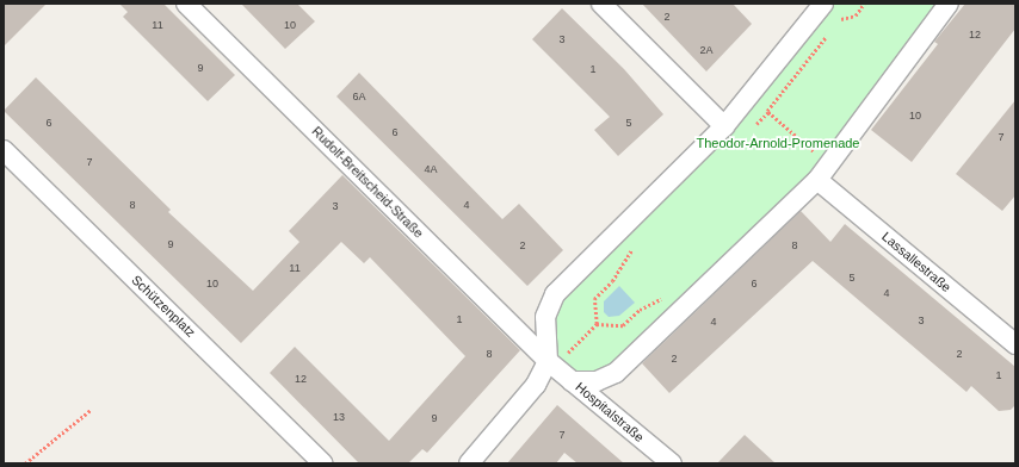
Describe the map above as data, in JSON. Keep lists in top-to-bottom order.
{
  "streets": {
    "street": [
      "Rudolf-Breitscheid-Straße",
      "Lassallestraße",
      "Schützenplatz",
      "Hospitalstraße"
    ]
  },
  "crossings": [
    ["Rudolf-Breitscheid-Straße", "Hospitalstraße"]
  ],
  "parks": ["Theodor-Arnold-Promenade"],
  "house_numbers": [
    "2",
    "11",
    "10",
    "12",
    "3",
    "2A",
    "9",
    "1",
    "6A",
    "10",
    "6",
    "5",
    "6",
    "7",
    "7",
    "4A",
    "8",
    "4",
    "3",
    "9",
    "2",
    "8",
    "11",
    "5",
    "10",
    "6",
    "4",
    "1",
    "3",
    "4",
    "8",
    "2",
    "2",
    "1",
    "12",
    "13",
    "9",
    "7"
  ]
}
